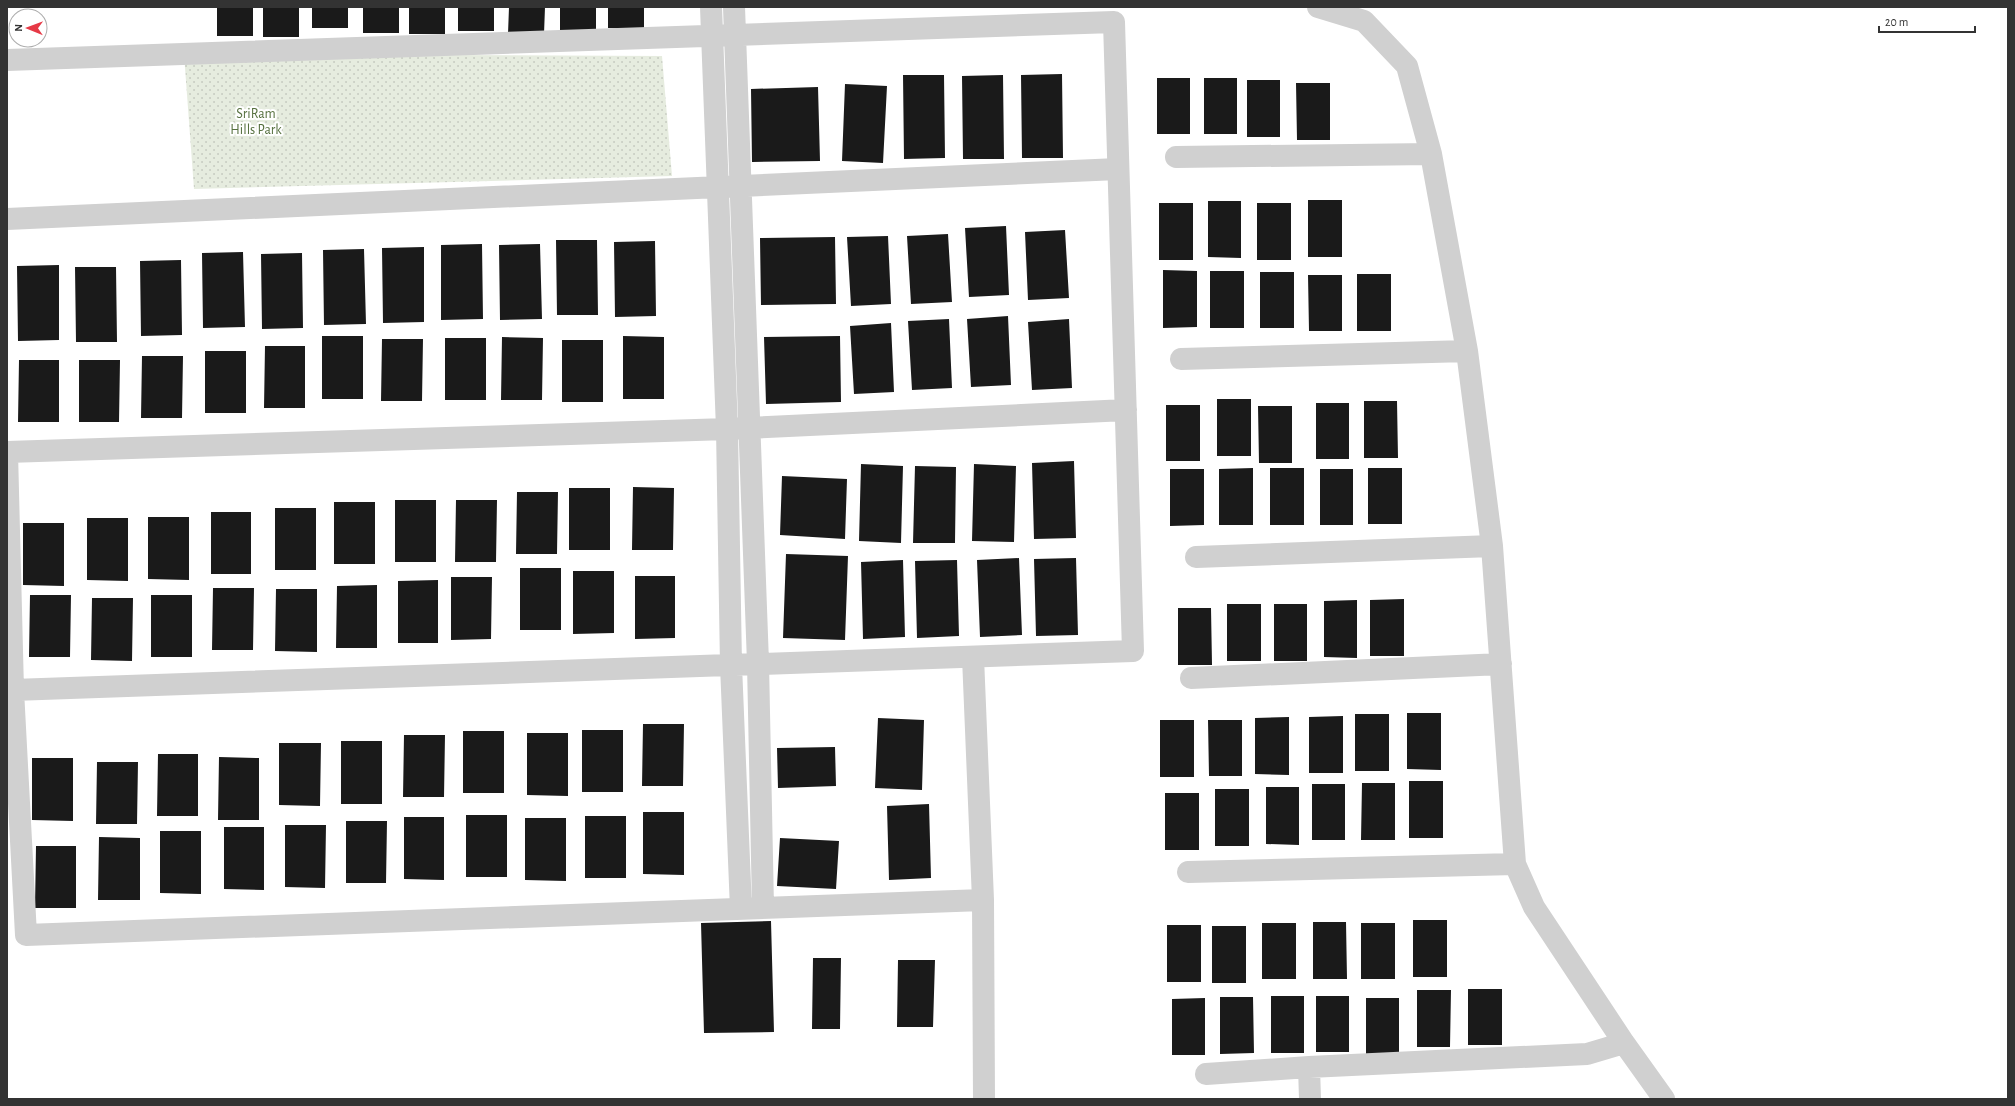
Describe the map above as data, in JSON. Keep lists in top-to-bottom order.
{
  "parks": ["SriRam Hills Park"],
  "scale_bar": "20 m",
  "north": "left"
}
